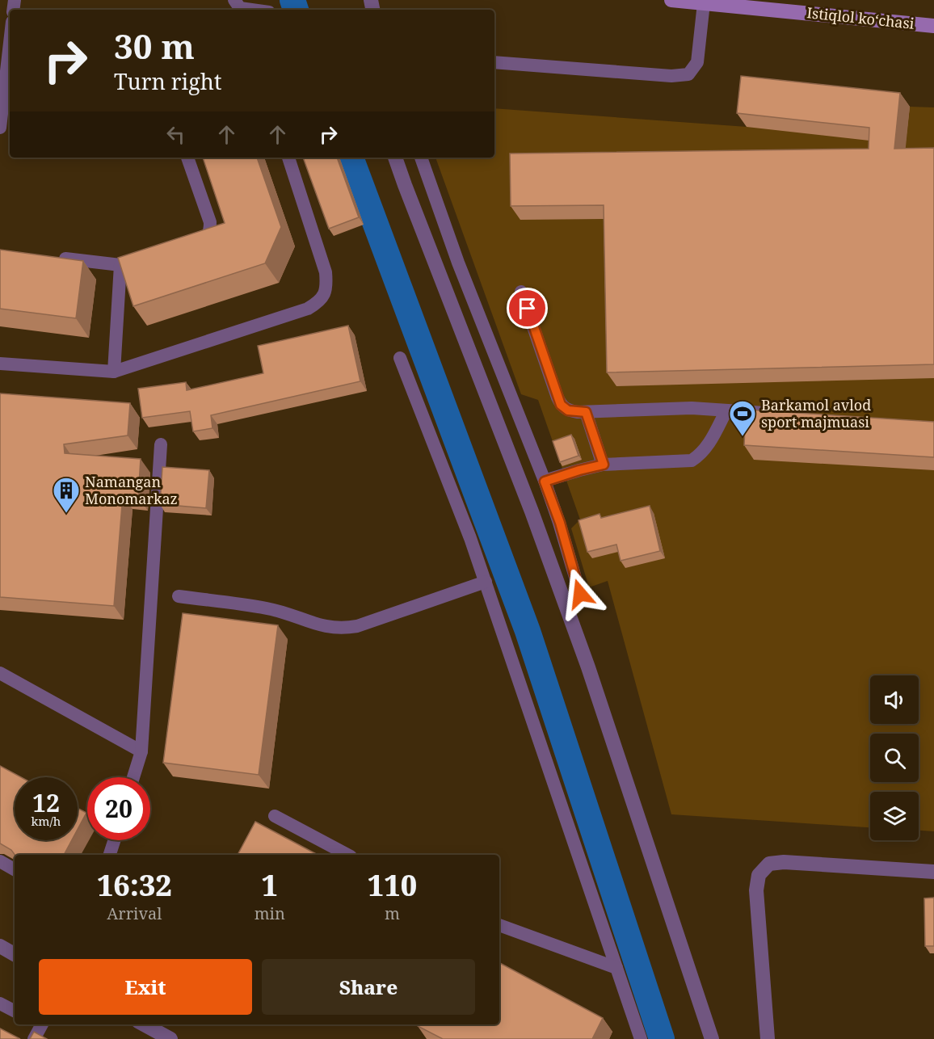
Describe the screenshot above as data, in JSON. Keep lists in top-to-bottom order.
{
  "streets": {
    "street": ["Istiqlol koʻchasi"]
  },
  "places": {
    "sports": ["Barkamol avlod sport majmuasi"],
    "building": ["Namangan Monomarkaz"]
  },
  "page": {
    "turn": ["30 m", "Turn right"],
    "speed": "12 km/h",
    "limit": "20",
    "eta": [
      "16:32",
      "Arrival",
      "1",
      "min",
      "110",
      "m"
    ],
    "buttons": ["Exit", "Share"]
  }
}
